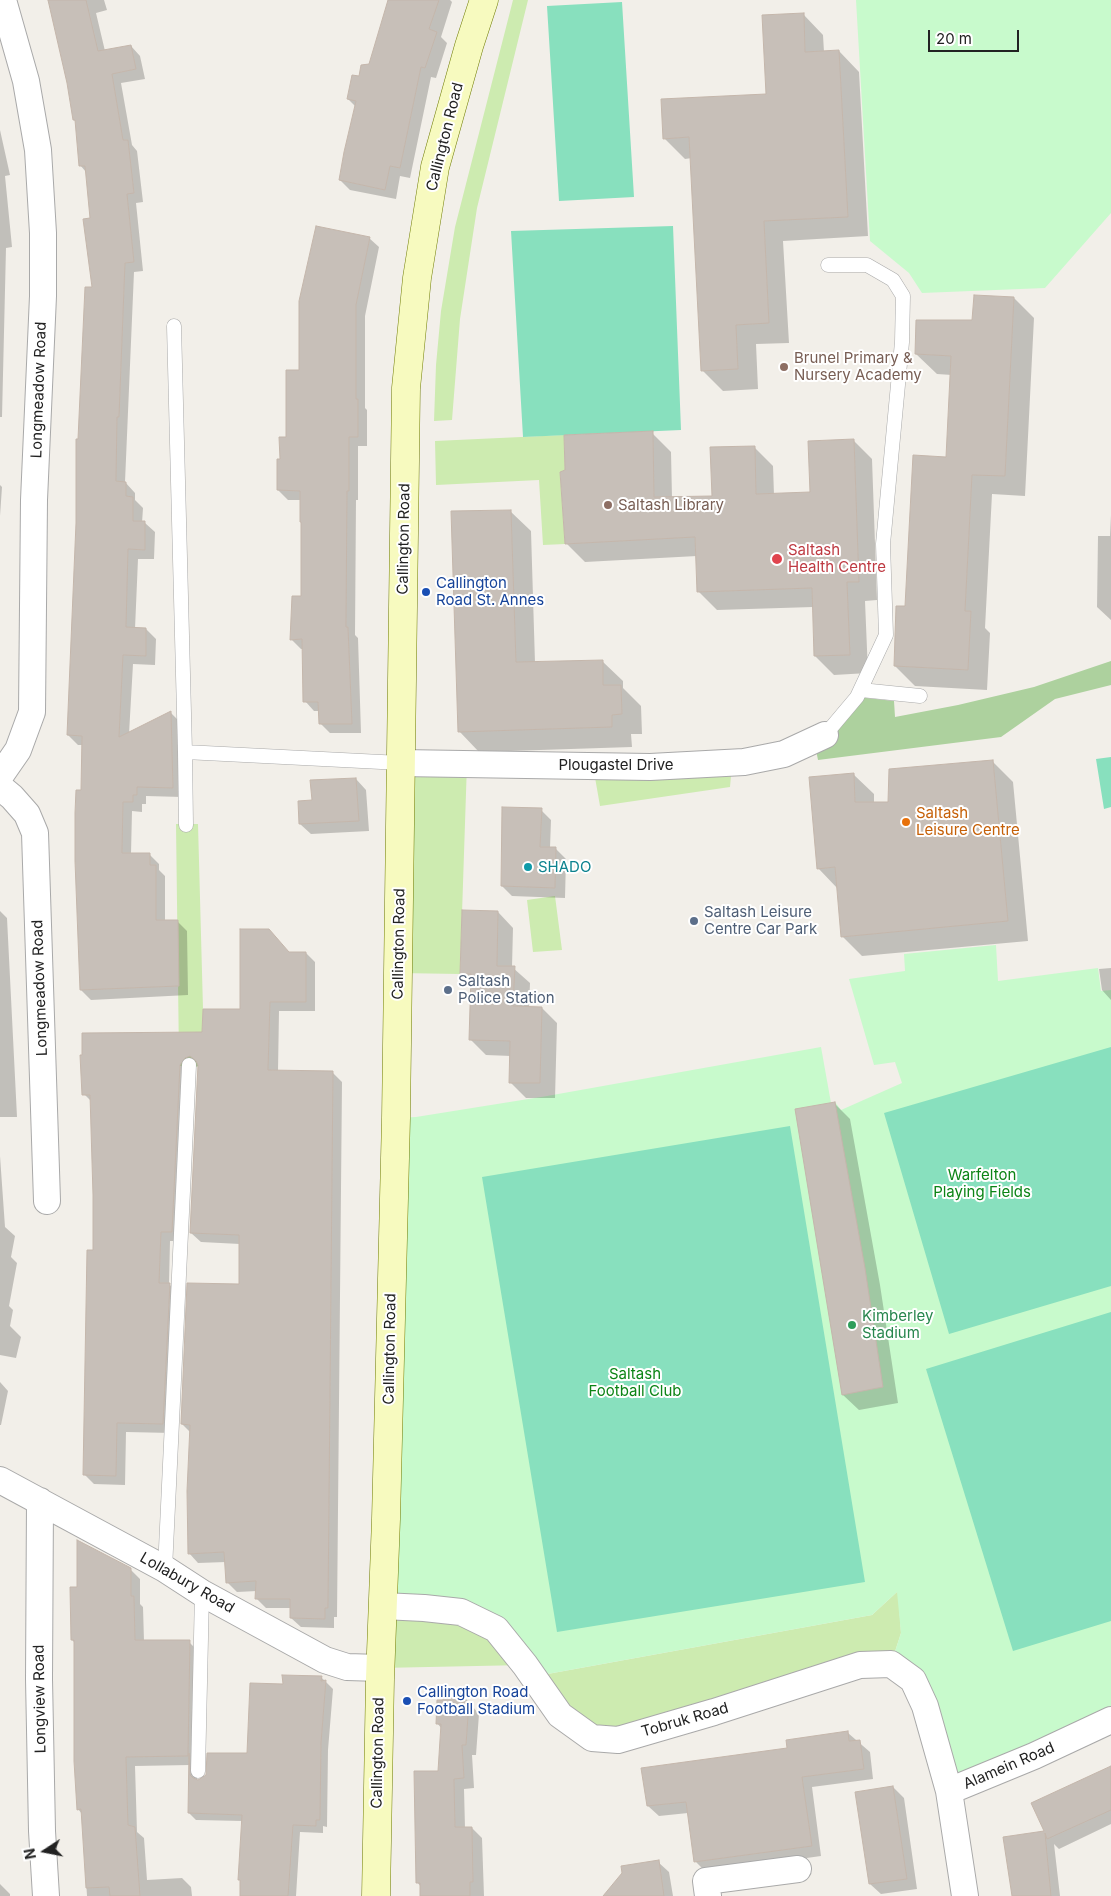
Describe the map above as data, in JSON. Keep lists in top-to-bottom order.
{
  "streets": {
    "street": [
      "Callington Road",
      "Longmeadow Road",
      "Plougastel Drive",
      "Lollabury Road",
      "Longview Road",
      "Tobruk Road",
      "Alamein Road"
    ]
  },
  "crossings": [
    ["Callington Road", "Plougastel Drive"],
    ["Callington Road", "Lollabury Road"],
    ["Callington Road", "Tobruk Road"],
    ["Lollabury Road", "Longview Road"],
    ["Tobruk Road", "Alamein Road"]
  ],
  "parks": ["Warfelton Playing Fields", "Saltash Football Club"],
  "places": [
    "Brunel Primary & Nursery Academy",
    "Saltash Library",
    "Saltash Health Centre",
    "Callington Road St. Annes",
    "Saltash Leisure Centre",
    "SHADO",
    "Saltash Leisure Centre Car Park",
    "Saltash Police Station",
    "Kimberley Stadium",
    "Callington Road Football Stadium"
  ],
  "scale_bar": "20 m",
  "north": "left"
}
